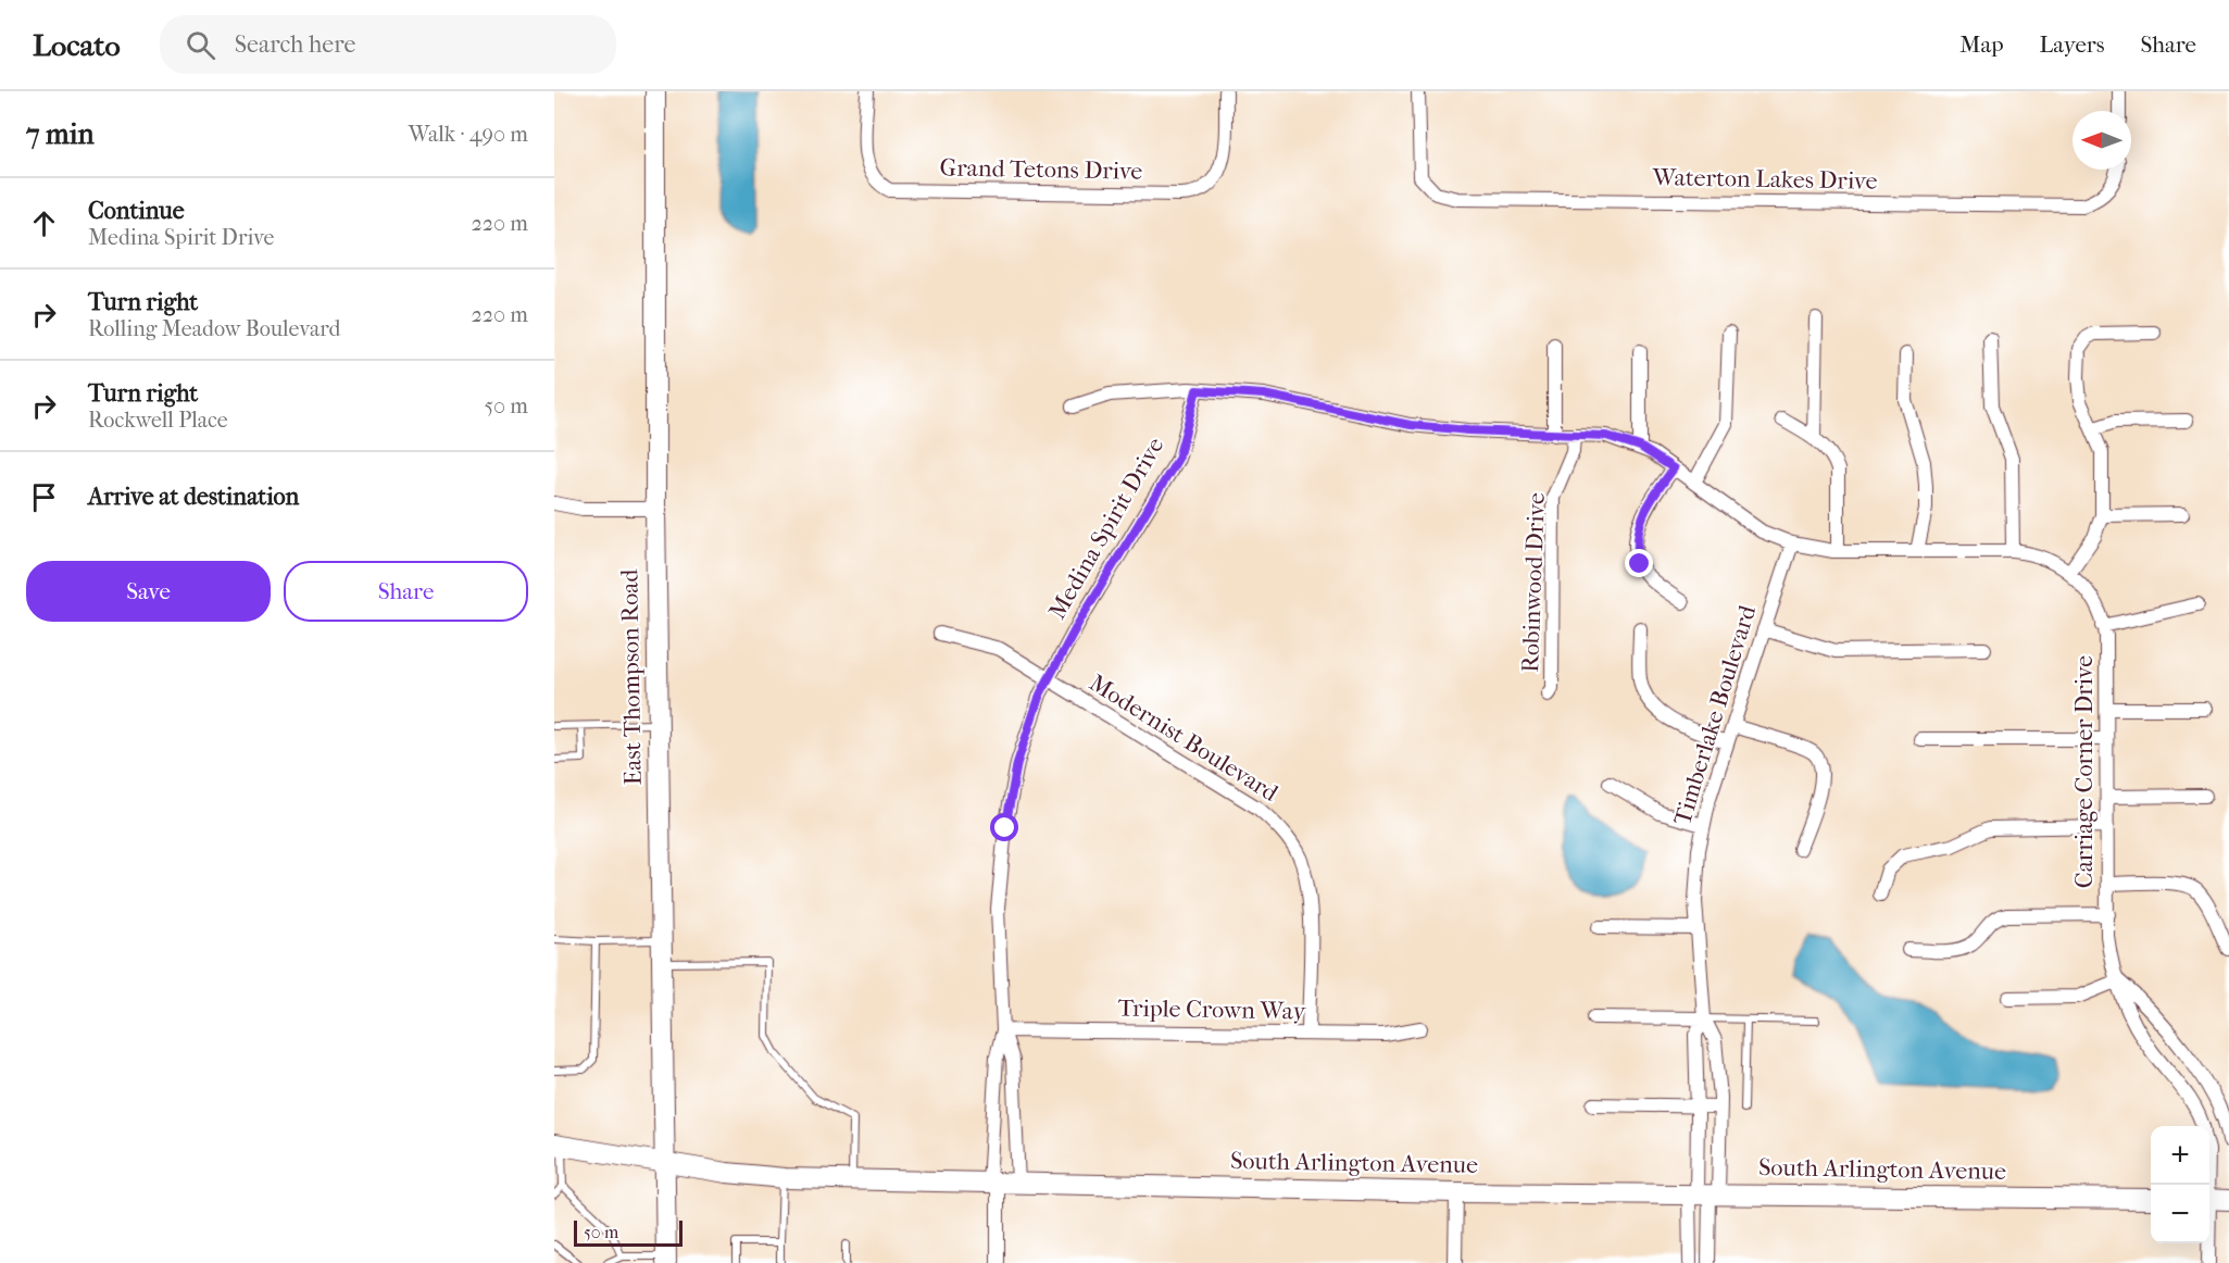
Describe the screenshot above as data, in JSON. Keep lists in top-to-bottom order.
{
  "streets": {
    "main road": ["East Thompson Road", "South Arlington Avenue"],
    "street": [
      "Grand Tetons Drive",
      "Waterton Lakes Drive",
      "Medina Spirit Drive",
      "Robinwood Drive",
      "Timberlake Boulevard",
      "Modernist Boulevard",
      "Carriage Corner Drive",
      "Triple Crown Way"
    ]
  },
  "crossings": [
    ["Medina Spirit Drive", "Modernist Boulevard"],
    ["Medina Spirit Drive", "Carriage Corner Drive"],
    ["Medina Spirit Drive", "Triple Crown Way"],
    ["Medina Spirit Drive", "South Arlington Avenue"],
    ["Robinwood Drive", "Carriage Corner Drive"],
    ["East Thompson Road", "South Arlington Avenue"],
    ["Timberlake Boulevard", "Carriage Corner Drive"],
    ["Modernist Boulevard", "Triple Crown Way"]
  ],
  "scale_bar": "50 m",
  "north": "left",
  "page": {
    "header": "Locato",
    "search": "Search here",
    "nav": ["Map", "Layers", "Share"],
    "heading": ["7 min", "Walk · 490 m"],
    "list": [
      ["Continue", "Medina Spirit Drive", "220 m"],
      ["Turn right", "Rolling Meadow Boulevard", "220 m"],
      ["Turn right", "Rockwell Place", "50 m"],
      "Arrive at destination"
    ],
    "buttons": ["Save", "Share"],
    "map_buttons": ["+", "−"],
    "scale": "50 m"
  }
}
